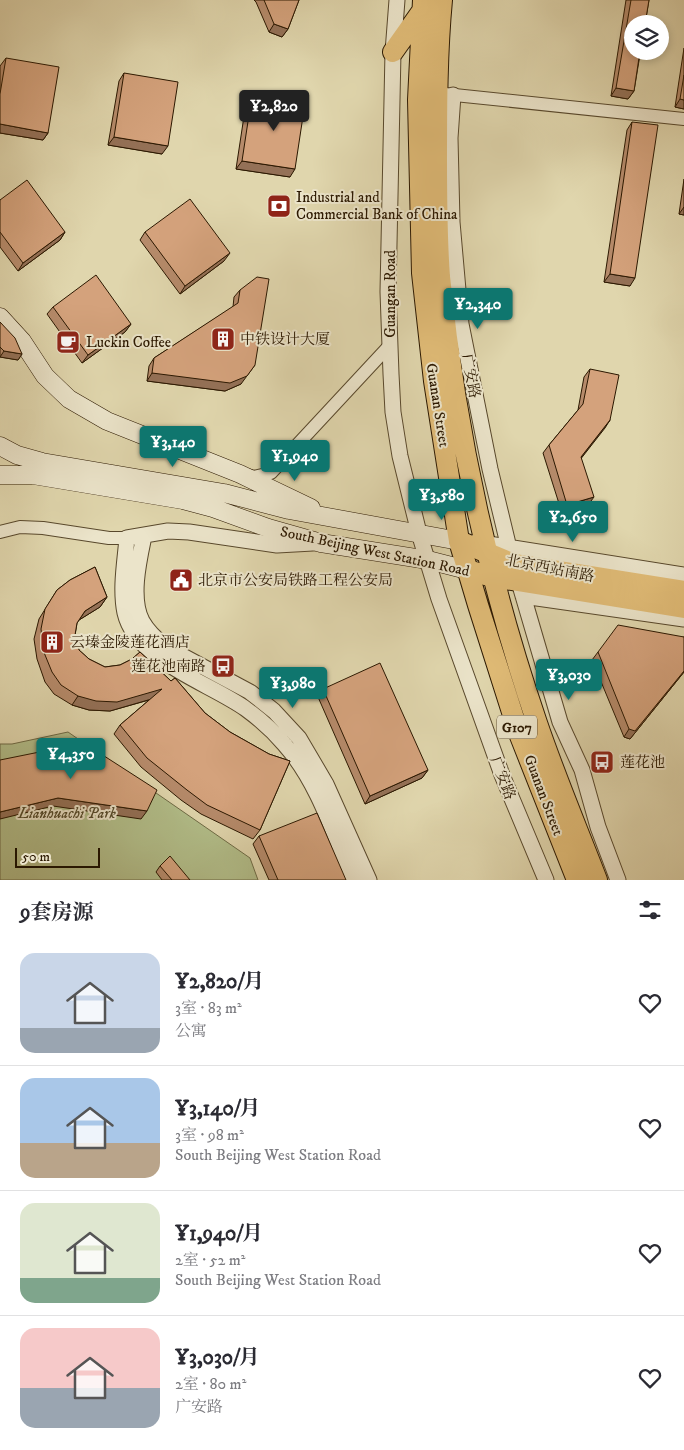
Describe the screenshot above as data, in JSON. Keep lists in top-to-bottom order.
{
  "streets": {
    "main road": [
      "Guanan Street",
      "South Beijing West Station Road",
      "北京西站南路",
      "G107"
    ],
    "street": ["Guangan Road", "广安路"]
  },
  "crossings": [
    ["Guangan Road", "广安路"],
    ["Guangan Road", "South Beijing West Station Road"],
    ["Guangan Road", "北京西站南路"],
    ["广安路", "Guanan Street"],
    ["广安路", "South Beijing West Station Road"],
    ["广安路", "北京西站南路"],
    ["Guanan Street", "South Beijing West Station Road"],
    ["Guanan Street", "北京西站南路"],
    ["South Beijing West Station Road", "北京西站南路"]
  ],
  "parks": ["Lianhuachi Park"],
  "places": {
    "bank": ["Industrial and Commercial Bank of China"],
    "building": ["中铁设计大厦", "云瑧金陵莲花酒店"],
    "cafe": ["Luckin Coffee"],
    "public building": ["北京市公安局铁路工程公安局"],
    "bus stop": ["莲花池南路", "莲花池"]
  },
  "scale_bar": "50 m",
  "page": {
    "price": [
      "¥2,820",
      "¥2,340",
      "¥3,140",
      "¥1,940",
      "¥3,580",
      "¥2,650",
      "¥3,030",
      "¥3,980",
      "¥4,350"
    ],
    "scale": "50 m",
    "heading": "9套房源",
    "list": [
      {
        "name": "¥2,820/月",
        "note": "3室 · 83 m² · 公寓"
      },
      {
        "name": "¥3,140/月",
        "note": "3室 · 98 m² · South Beijing West Station Road"
      },
      {
        "name": "¥1,940/月",
        "note": "2室 · 52 m² · South Beijing West Station Road"
      },
      {
        "name": "¥3,030/月",
        "note": "2室 · 80 m² · 广安路"
      }
    ]
  }
}
